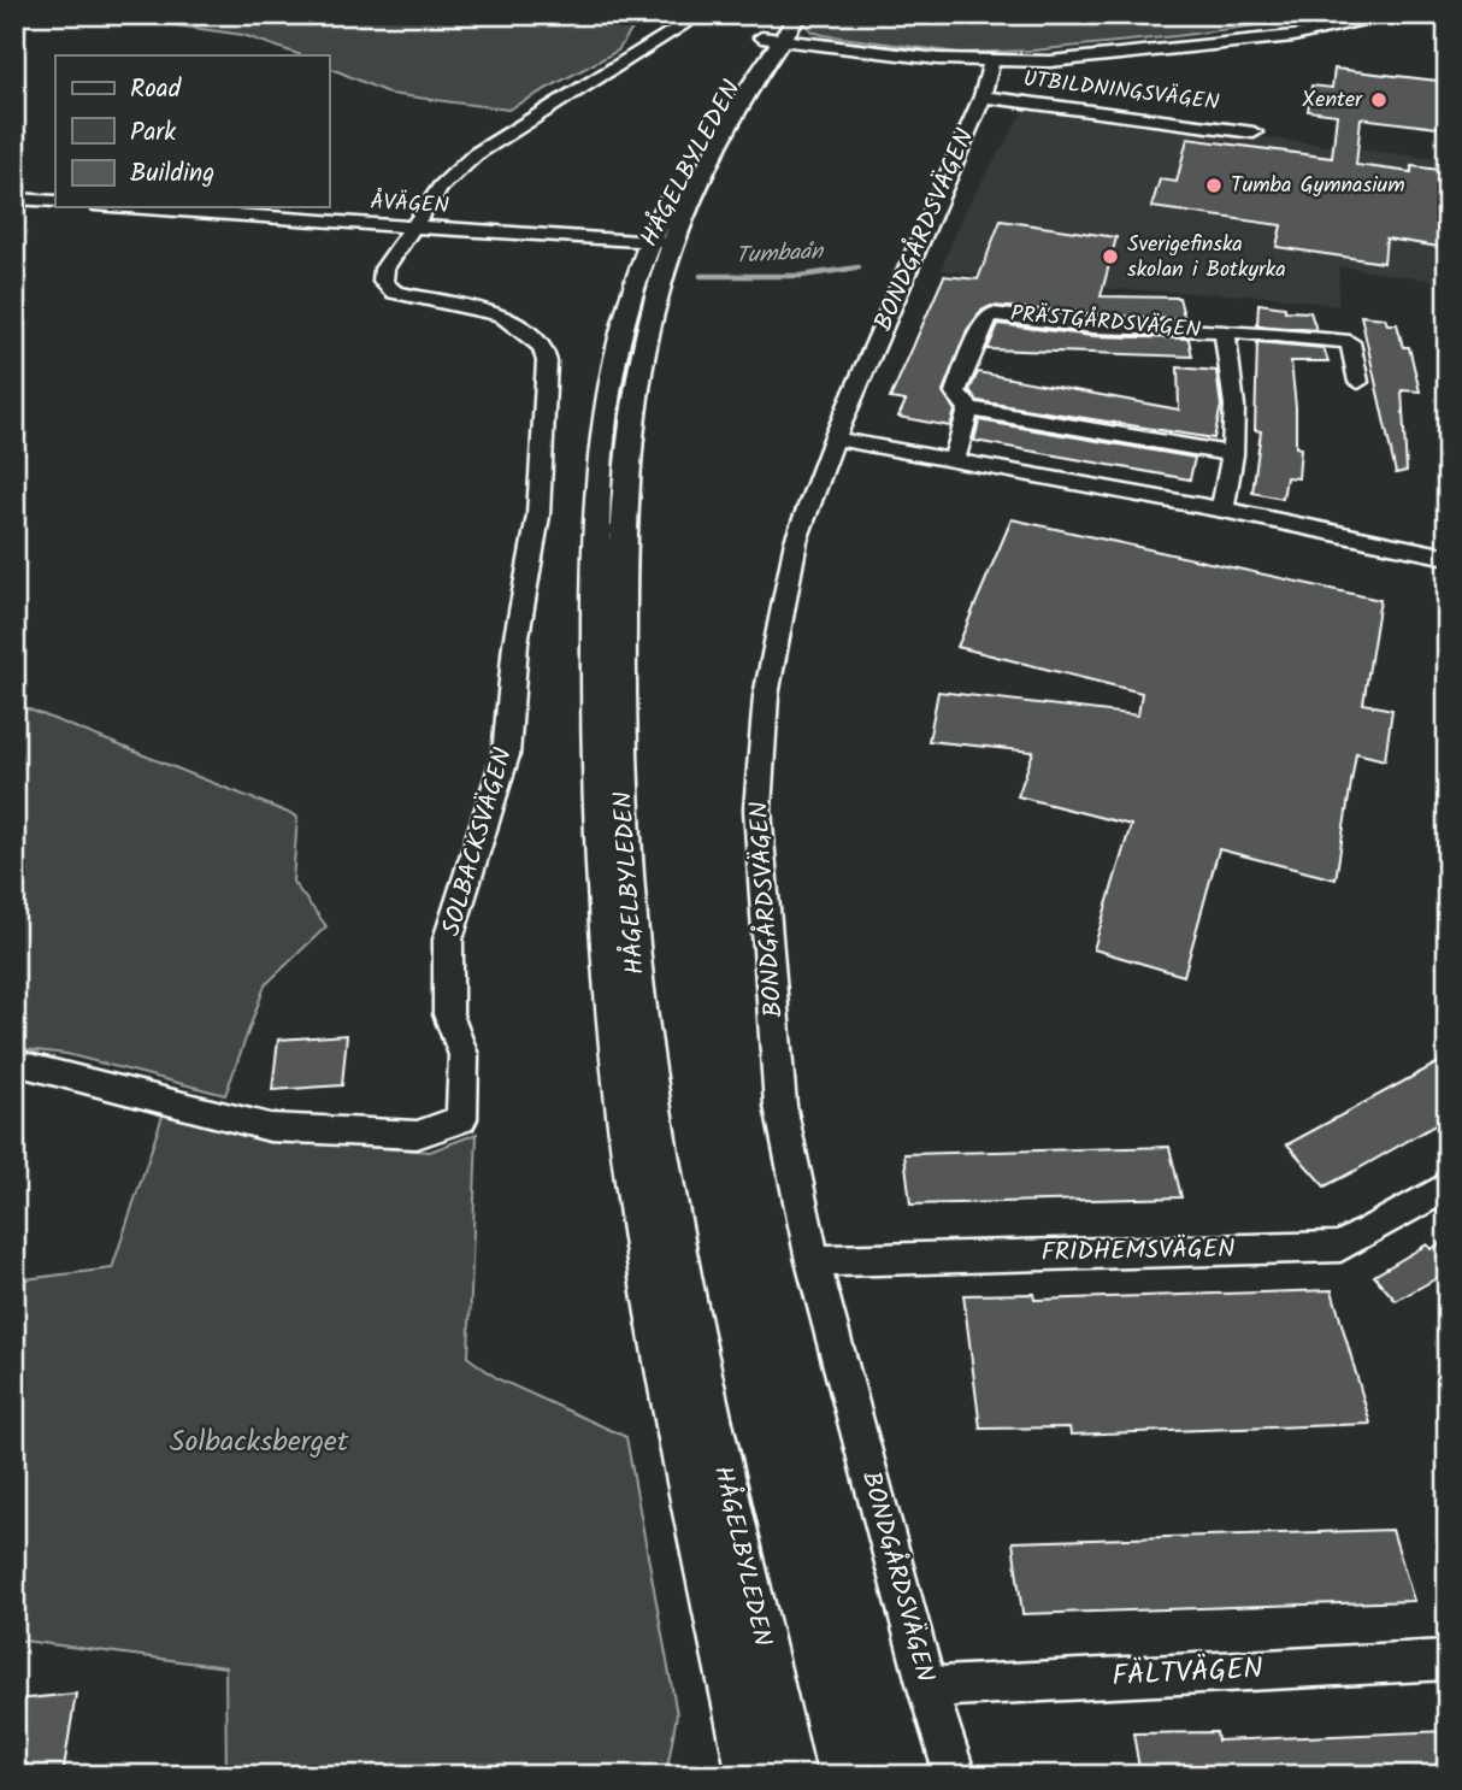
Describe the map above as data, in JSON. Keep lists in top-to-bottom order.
{
  "streets": {
    "main road": ["HÅGELBYLEDEN"],
    "street": [
      "UTBILDNINGSVÄGEN",
      "ÅVÄGEN",
      "BONDGÅRDSVÄGEN",
      "PRÄSTGÅRDSVÄGEN",
      "SOLBACKSVÄGEN",
      "FRIDHEMSVÄGEN",
      "FÄLTVÄGEN"
    ]
  },
  "crossings": [
    ["UTBILDNINGSVÄGEN", "BONDGÅRDSVÄGEN"],
    ["HÅGELBYLEDEN", "ÅVÄGEN"],
    ["ÅVÄGEN", "SOLBACKSVÄGEN"],
    ["BONDGÅRDSVÄGEN", "FRIDHEMSVÄGEN"],
    ["BONDGÅRDSVÄGEN", "FÄLTVÄGEN"]
  ],
  "water": ["Tumbaån"],
  "parks": ["Solbacksberget"],
  "places": ["Xenter", "Tumba Gymnasium", "Sverigefinska skolan i Botkyrka"],
  "legend": ["Road", "Park", "Building"]
}
